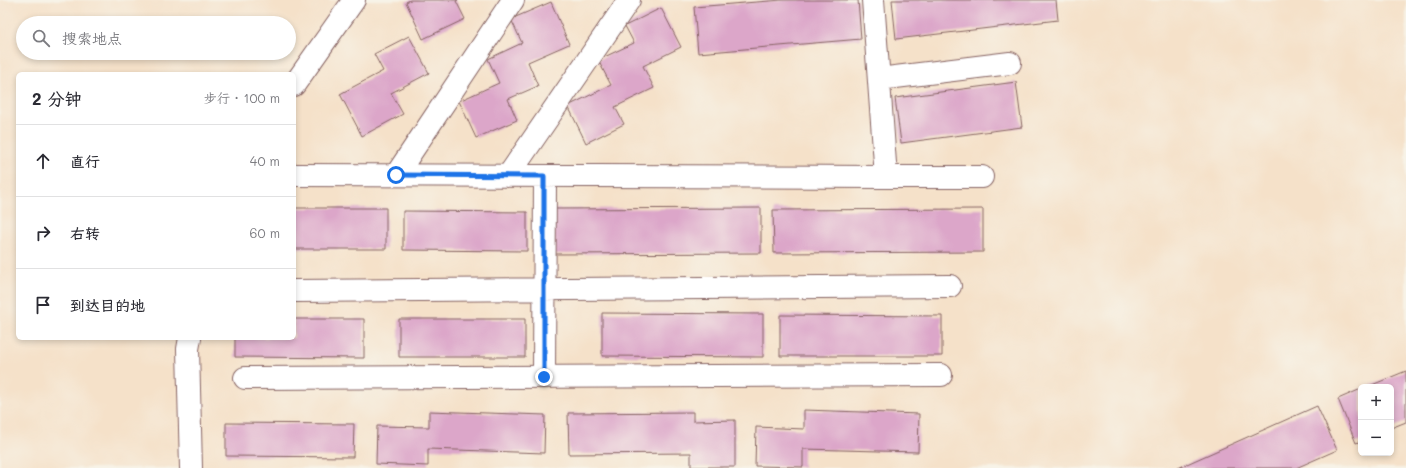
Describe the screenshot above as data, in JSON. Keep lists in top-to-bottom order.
{
  "page": {
    "search": "搜索地点",
    "heading": ["2 分钟", "步行 · 100 m"],
    "list": [
      ["直行", "40 m"],
      ["右转", "60 m"],
      "到达目的地"
    ],
    "map_buttons": ["+", "−"]
  }
}
